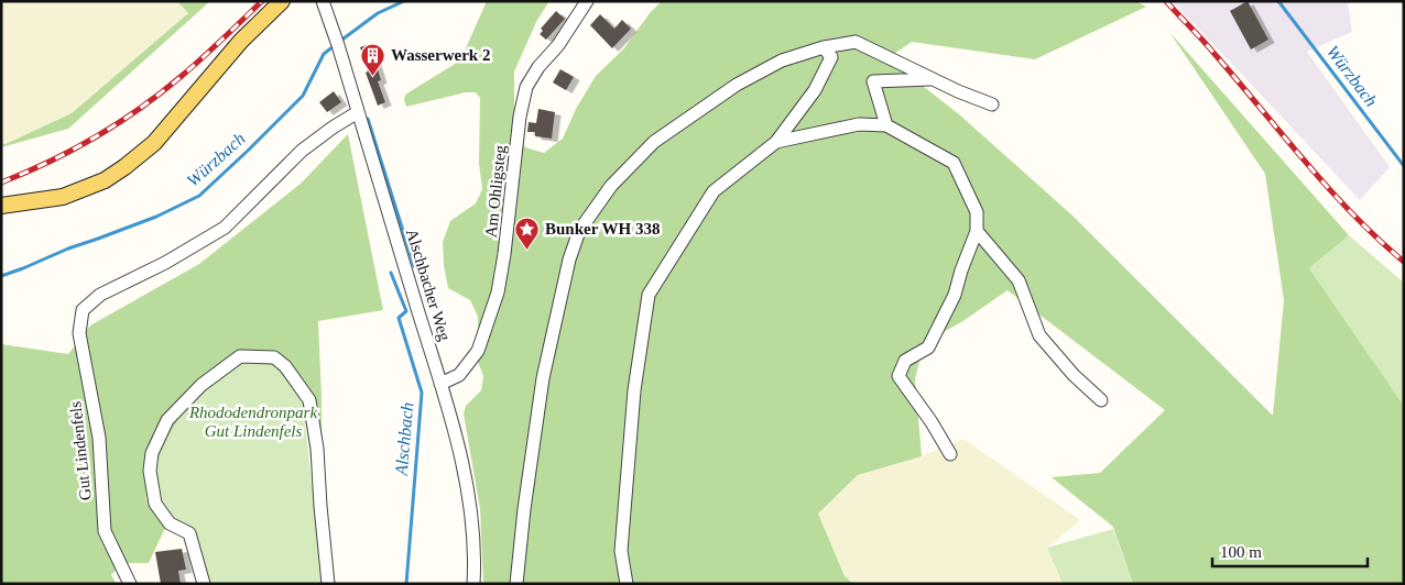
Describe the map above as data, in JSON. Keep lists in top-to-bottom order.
{
  "streets": {
    "street": ["Am Ohligsteg", "Alschbacher Weg", "Gut Lindenfels"]
  },
  "crossings": [
    ["Am Ohligsteg", "Alschbacher Weg"],
    ["Alschbacher Weg", "Gut Lindenfels"]
  ],
  "water": ["Würzbach", "Alschbach"],
  "parks": ["Rhododendronpark Gut Lindenfels"],
  "places": {
    "building": ["Wasserwerk 2"],
    "place": ["Bunker WH 338"]
  },
  "scale_bar": "100 m"
}
